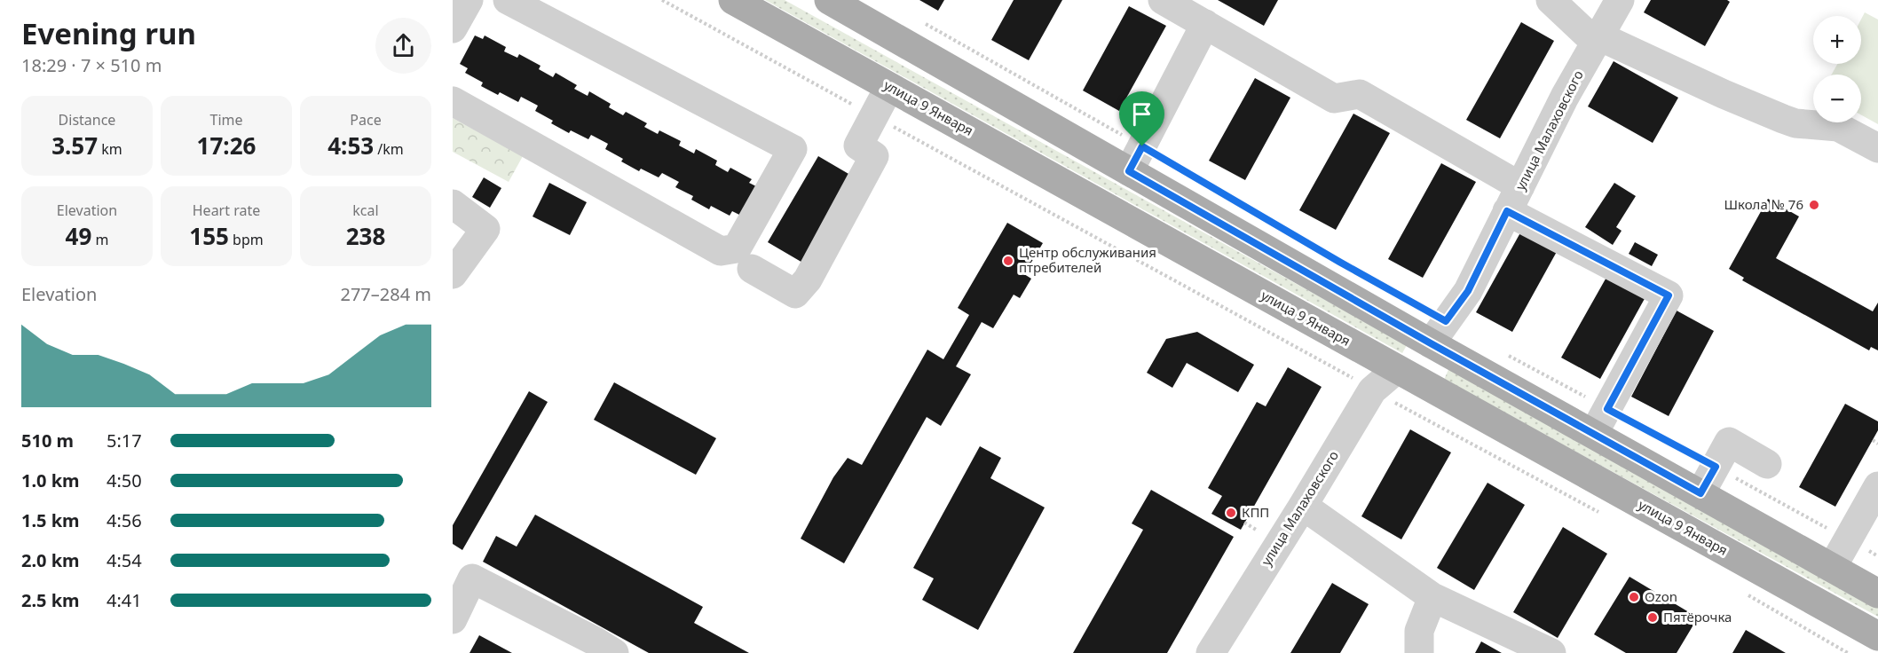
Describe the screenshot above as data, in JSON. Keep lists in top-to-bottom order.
{
  "streets": {
    "main road": ["улица 9 Января"],
    "street": ["улица Малаховского"]
  },
  "crossings": [
    ["улица 9 Января", "улица Малаховского"]
  ],
  "places": [
    "Школа № 76",
    "Центр обслуживания птребителей",
    "КПП",
    "Ozon",
    "Пятёрочка"
  ],
  "page": {
    "heading": ["Evening run", "18:29 · 7 × 510 m"],
    "map_buttons": ["+", "−"],
    "stats": [
      ["Distance", "3.57 km"],
      ["Time", "17:26"],
      ["Pace", "4:53 /km"],
      ["Elevation", "49 m"],
      ["Heart rate", "155 bpm"],
      ["kcal", "238"]
    ],
    "chart": ["Elevation", "277–284 m"],
    "list": [
      {
        "name": "510 m",
        "note": "5:17"
      },
      {
        "name": "1.0 km",
        "note": "4:50"
      },
      {
        "name": "1.5 km",
        "note": "4:56"
      },
      {
        "name": "2.0 km",
        "note": "4:54"
      },
      {
        "name": "2.5 km",
        "note": "4:41"
      }
    ]
  }
}
